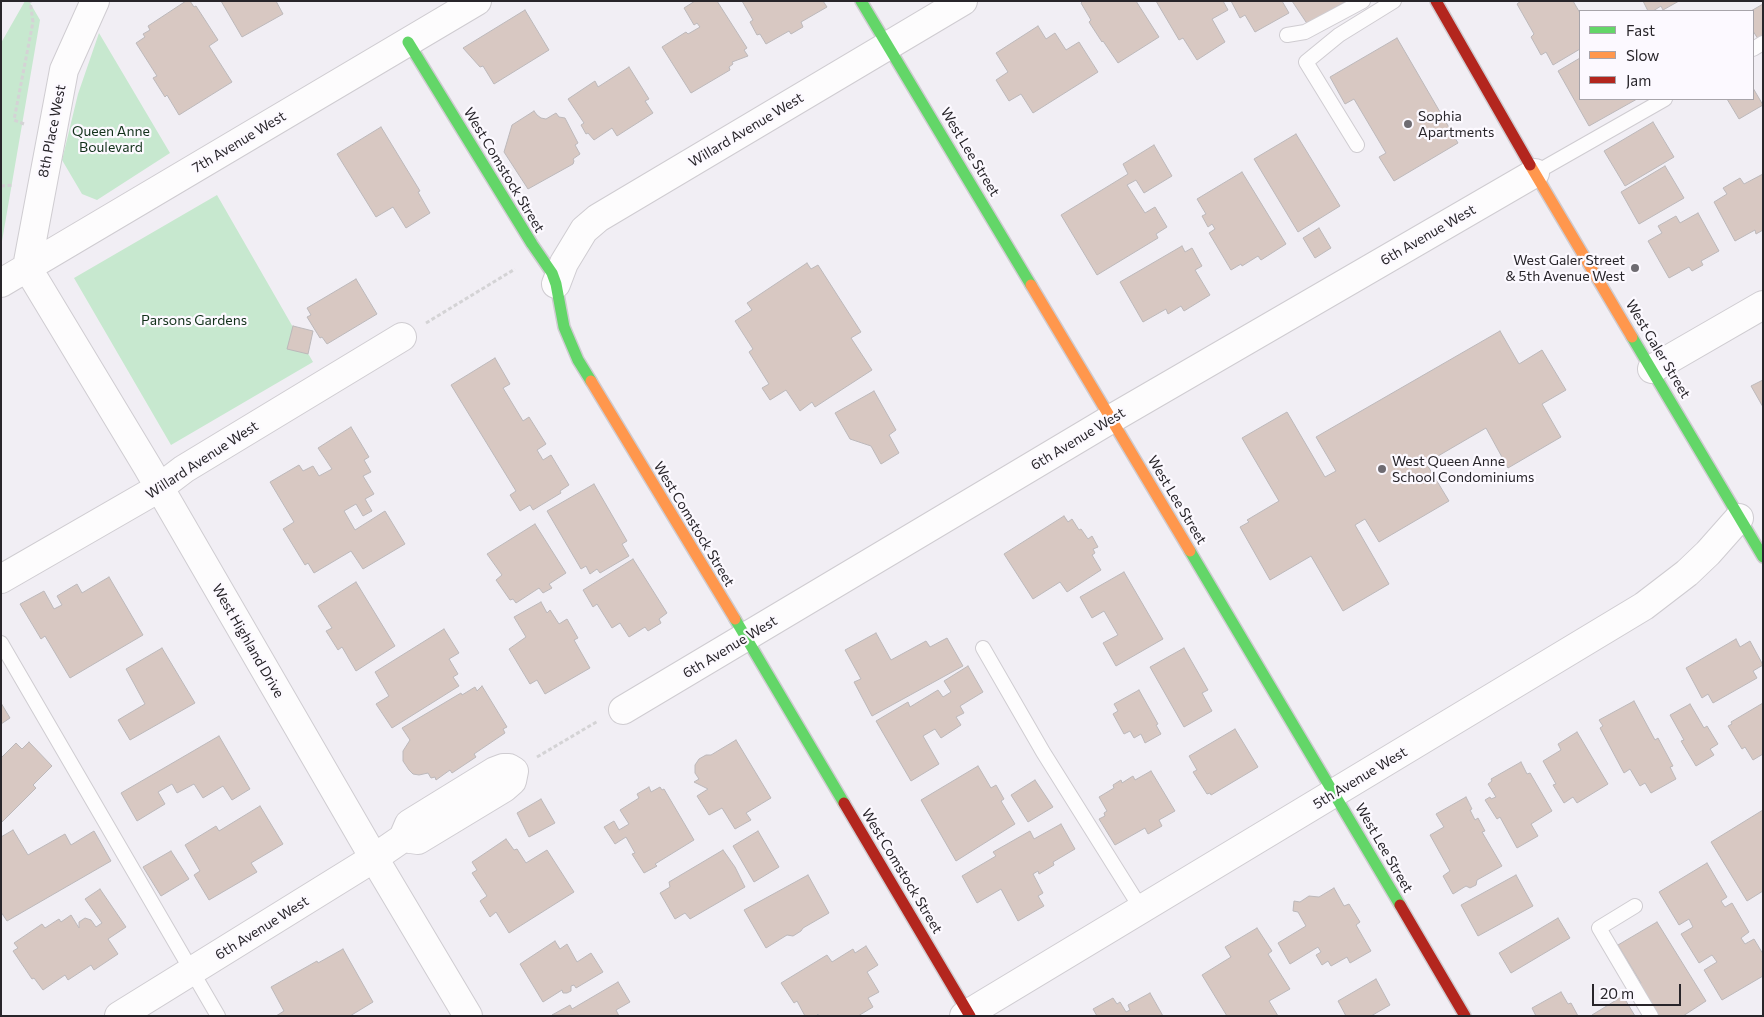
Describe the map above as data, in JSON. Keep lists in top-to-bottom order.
{
  "streets": {
    "street": [
      "Willard Avenue West",
      "8th Place West",
      "7th Avenue West",
      "West Lee Street",
      "West Comstock Street",
      "6th Avenue West",
      "West Galer Street",
      "West Highland Drive",
      "5th Avenue West"
    ]
  },
  "crossings": [
    ["Willard Avenue West", "West Lee Street"],
    ["Willard Avenue West", "West Comstock Street"],
    ["Willard Avenue West", "West Highland Drive"],
    ["8th Place West", "7th Avenue West"],
    ["8th Place West", "West Highland Drive"],
    ["7th Avenue West", "West Comstock Street"],
    ["7th Avenue West", "West Highland Drive"],
    ["West Lee Street", "6th Avenue West"],
    ["West Lee Street", "5th Avenue West"],
    ["West Comstock Street", "6th Avenue West"],
    ["West Comstock Street", "5th Avenue West"],
    ["6th Avenue West", "West Galer Street"],
    ["6th Avenue West", "West Highland Drive"],
    ["West Galer Street", "5th Avenue West"]
  ],
  "parks": ["Queen Anne Boulevard", "Parsons Gardens"],
  "places": ["Sophia Apartments", "West Galer Street & 5th Avenue West", "West Queen Anne School Condominiums"],
  "legend": ["Fast", "Slow", "Jam"],
  "scale_bar": "20 m"
}
